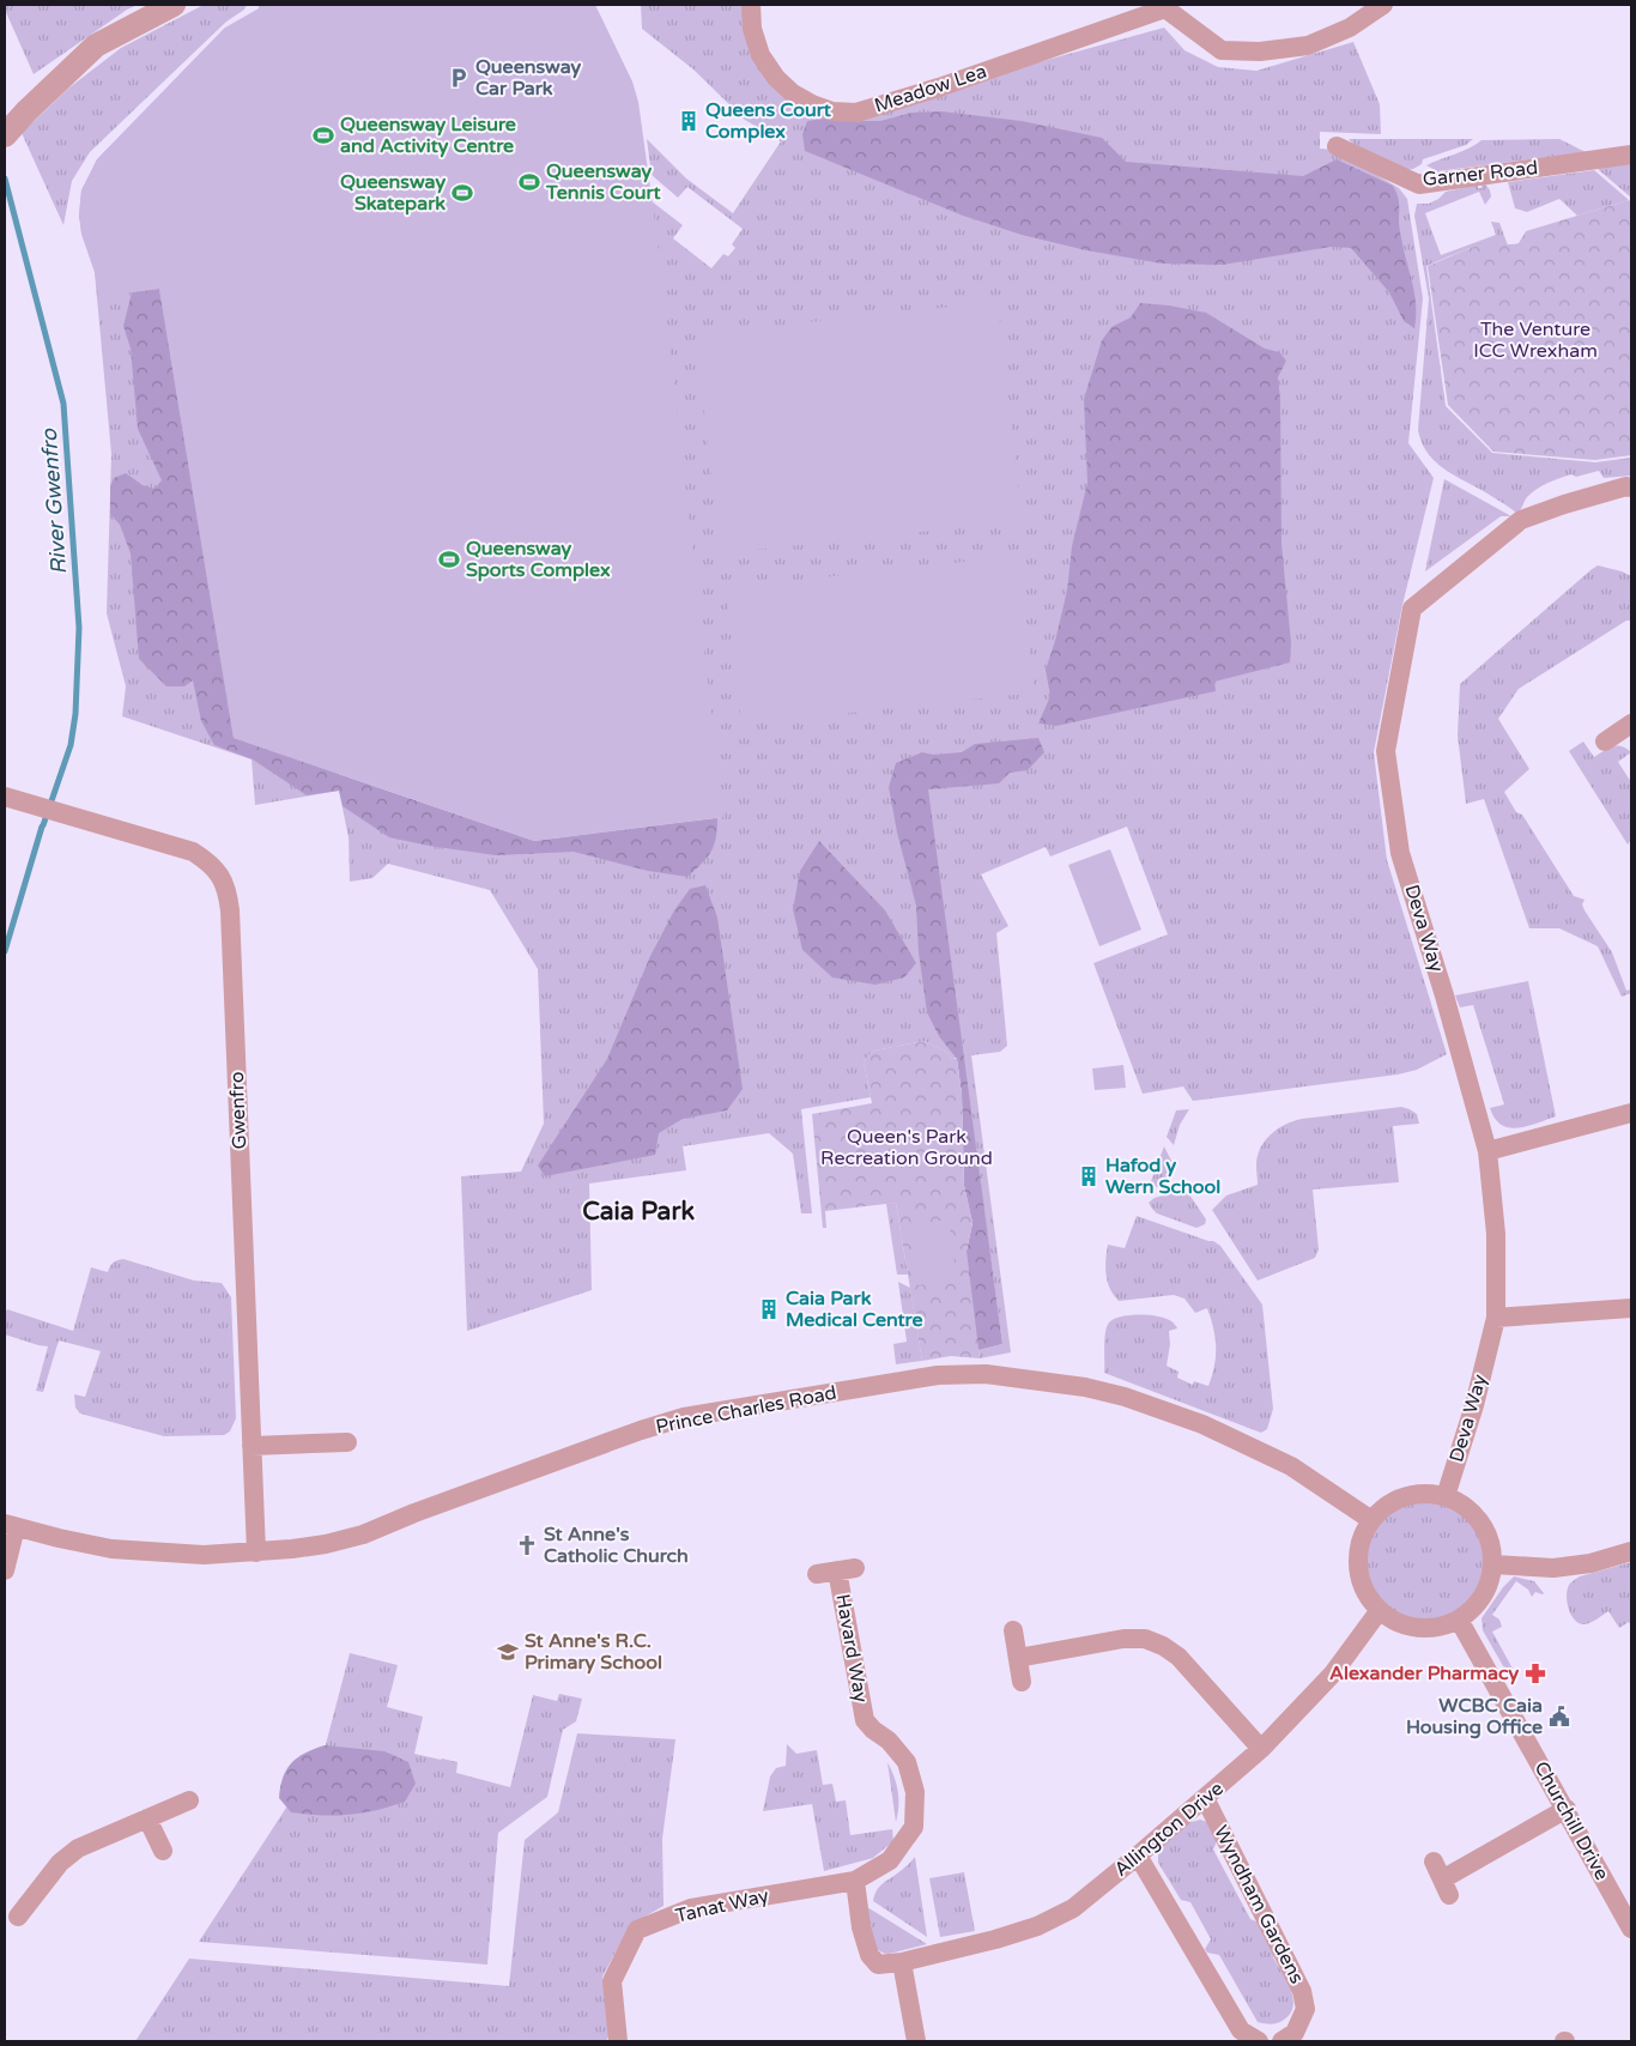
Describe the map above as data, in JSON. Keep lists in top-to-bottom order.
{
  "streets": {
    "street": [
      "Meadow Lea",
      "Garner Road",
      "Deva Way",
      "Gwenfro",
      "Prince Charles Road",
      "Havard Way",
      "Churchill Drive",
      "Allington Drive",
      "Wyndham Gardens",
      "Tanat Way"
    ]
  },
  "crossings": [
    ["Deva Way", "Prince Charles Road"],
    ["Deva Way", "Churchill Drive"],
    ["Deva Way", "Allington Drive"],
    ["Gwenfro", "Prince Charles Road"],
    ["Prince Charles Road", "Churchill Drive"],
    ["Prince Charles Road", "Allington Drive"],
    ["Havard Way", "Tanat Way"],
    ["Churchill Drive", "Allington Drive"],
    ["Allington Drive", "Wyndham Gardens"]
  ],
  "districts": ["Caia Park"],
  "water": ["River Gwenfro"],
  "parks": ["The Venture ICC Wrexham", "Queen's Park Recreation Ground"],
  "places": {
    "parking": ["Queensway Car Park"],
    "building": ["Queens Court Complex", "Hafod y Wern School", "Caia Park Medical Centre"],
    "sports": [
      "Queensway Leisure and Activity Centre",
      "Queensway Tennis Court",
      "Queensway Skatepark",
      "Queensway Sports Complex"
    ],
    "church": ["St Anne's Catholic Church"],
    "school or university": ["St Anne's R.C. Primary School"],
    "pharmacy": ["Alexander Pharmacy"],
    "public building": ["WCBC Caia Housing Office"]
  }
}
